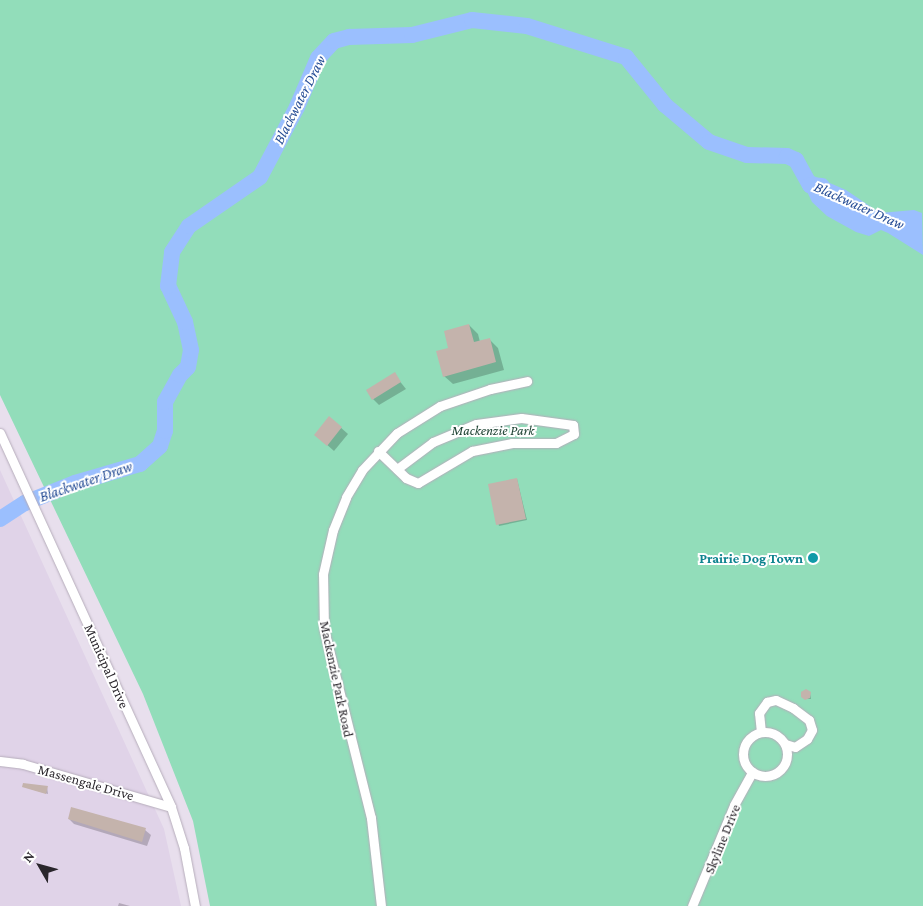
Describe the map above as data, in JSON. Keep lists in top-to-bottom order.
{
  "streets": {
    "street": [
      "Municipal Drive",
      "Mackenzie Park Road",
      "Massengale Drive",
      "Skyline Drive"
    ]
  },
  "crossings": [
    ["Municipal Drive", "Massengale Drive"]
  ],
  "water": ["Blackwater Draw"],
  "parks": ["Mackenzie Park"],
  "places": ["Prairie Dog Town"],
  "north": "top left"
}
